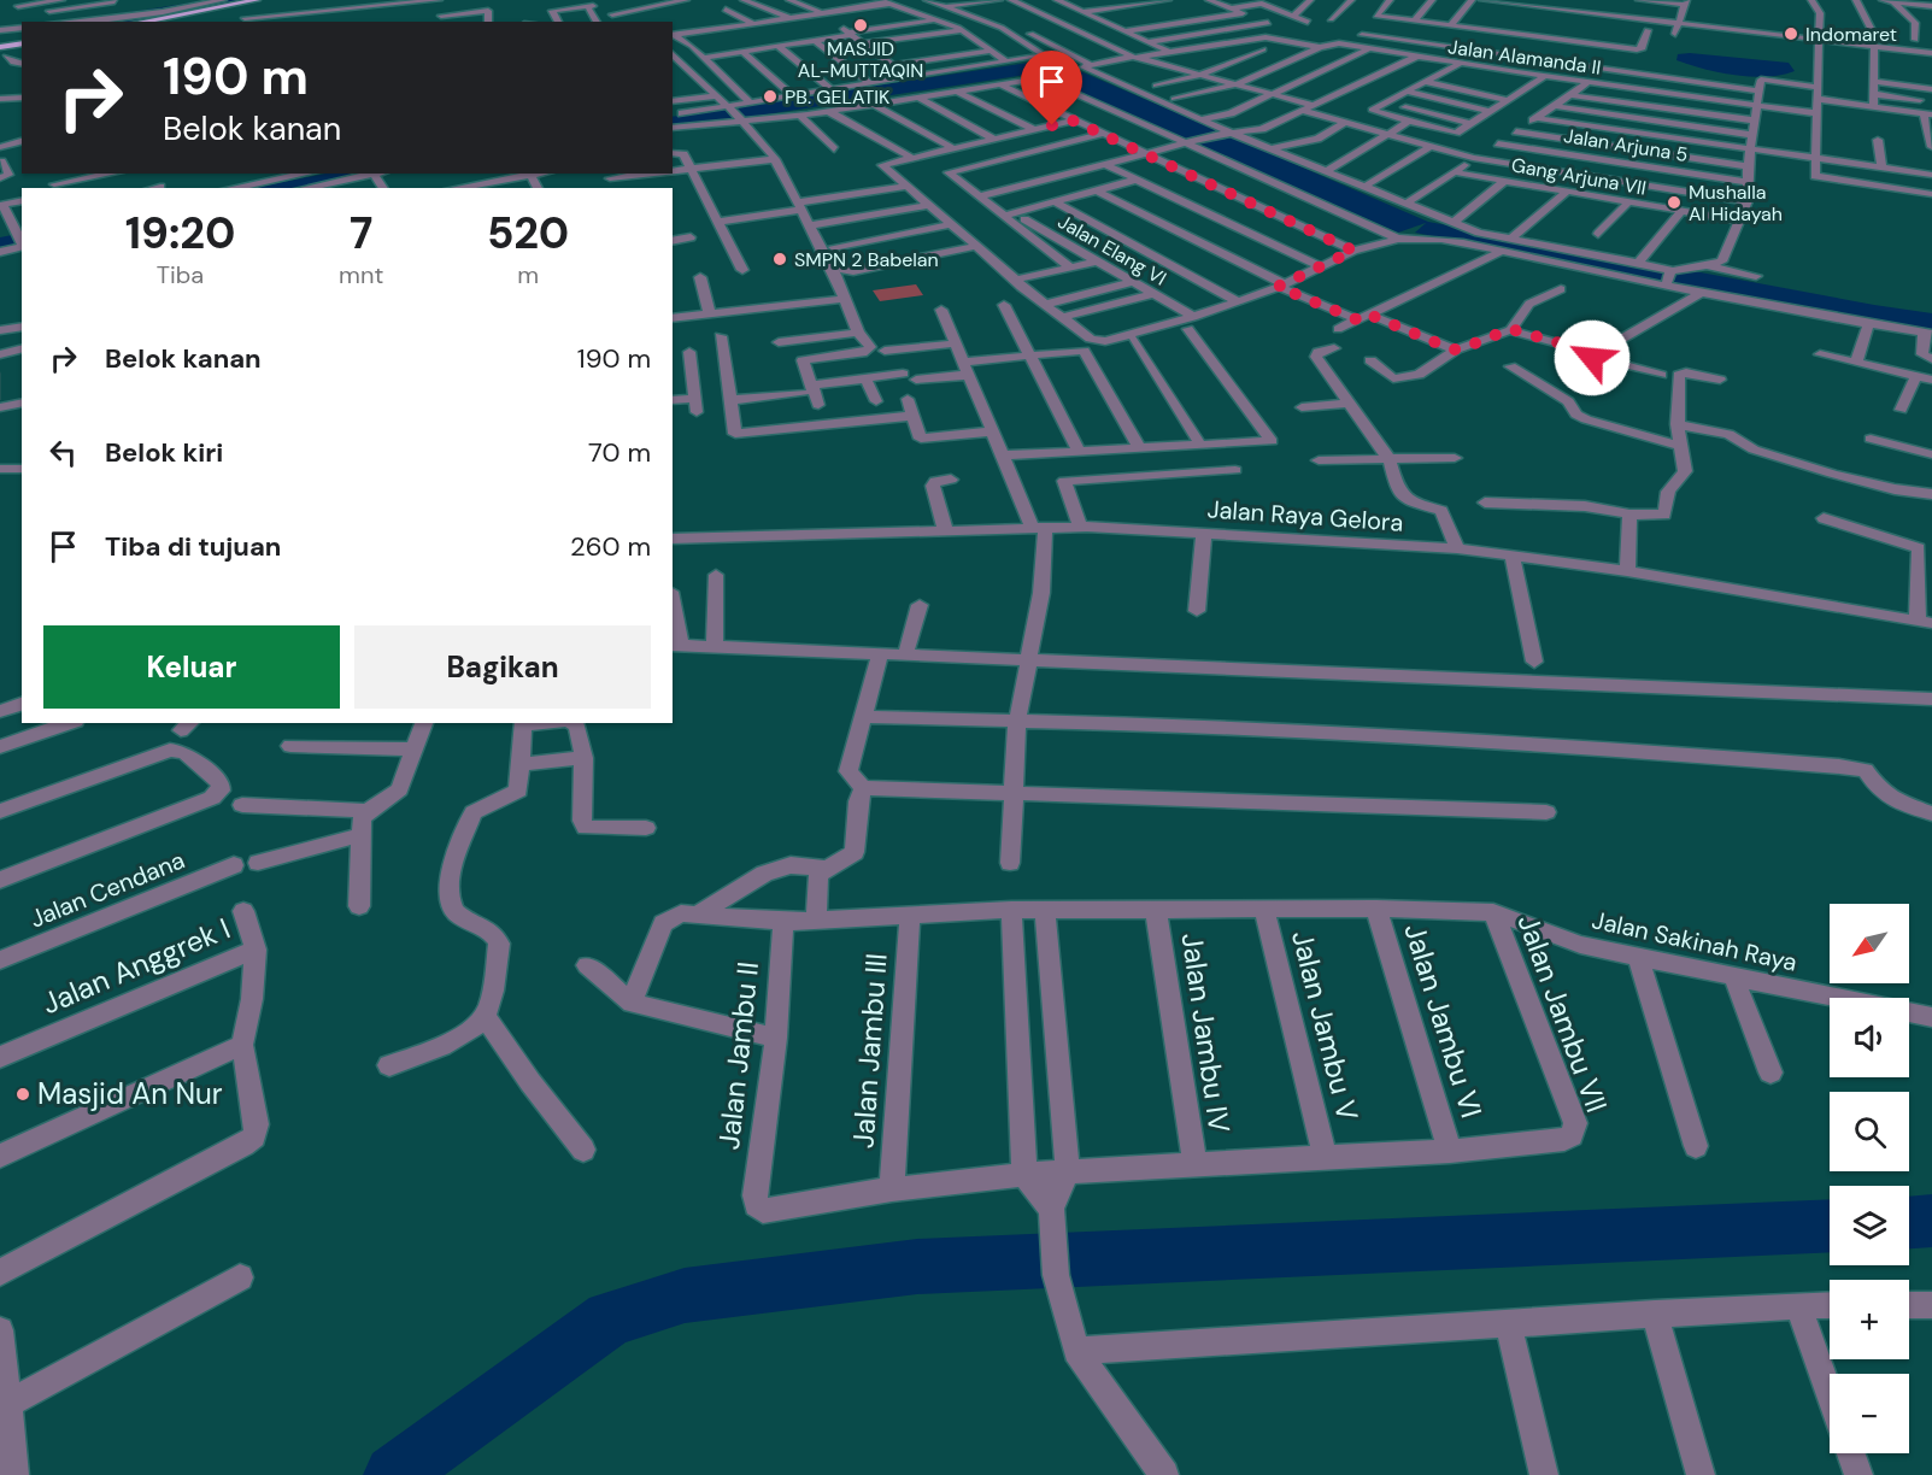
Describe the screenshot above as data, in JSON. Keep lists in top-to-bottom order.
{
  "streets": {
    "street": [
      "Jalan Alamanda II",
      "Jalan Arjuna 5",
      "Gang Arjuna VII",
      "Jalan Elang VI",
      "Jalan Raya Gelora",
      "Jalan Cendana",
      "Jalan Sakinah Raya",
      "Jalan Anggrek I",
      "Jalan Jambu VII",
      "Jalan Jambu VI",
      "Jalan Jambu V",
      "Jalan Jambu IV",
      "Jalan Jambu III",
      "Jalan Jambu II"
    ]
  },
  "crossings": [
    ["Jalan Sakinah Raya", "Jalan Jambu VII"],
    ["Jalan Sakinah Raya", "Jalan Jambu VI"],
    ["Jalan Sakinah Raya", "Jalan Jambu V"],
    ["Jalan Sakinah Raya", "Jalan Jambu IV"],
    ["Jalan Sakinah Raya", "Jalan Jambu III"],
    ["Jalan Sakinah Raya", "Jalan Jambu II"],
    ["Jalan Jambu VII", "Jalan Jambu VI"],
    ["Jalan Jambu III", "Jalan Jambu II"]
  ],
  "places": [
    "MASJID AL-MUTTAQIN",
    "Indomaret",
    "PB. GELATIK",
    "Mushalla Al Hidayah",
    "SMPN 2 Babelan",
    "Masjid An Nur"
  ],
  "north": "bottom left",
  "page": {
    "turn": ["190 m", "Belok kanan"],
    "eta": [
      "19:20",
      "Tiba",
      "7",
      "mnt",
      "520",
      "m"
    ],
    "list": [
      {
        "name": "Belok kanan",
        "value": "190 m"
      },
      {
        "name": "Belok kiri",
        "value": "70 m"
      },
      {
        "name": "Tiba di tujuan",
        "value": "260 m"
      }
    ],
    "buttons": ["Keluar", "Bagikan"],
    "map_buttons": ["+", "−"]
  }
}
